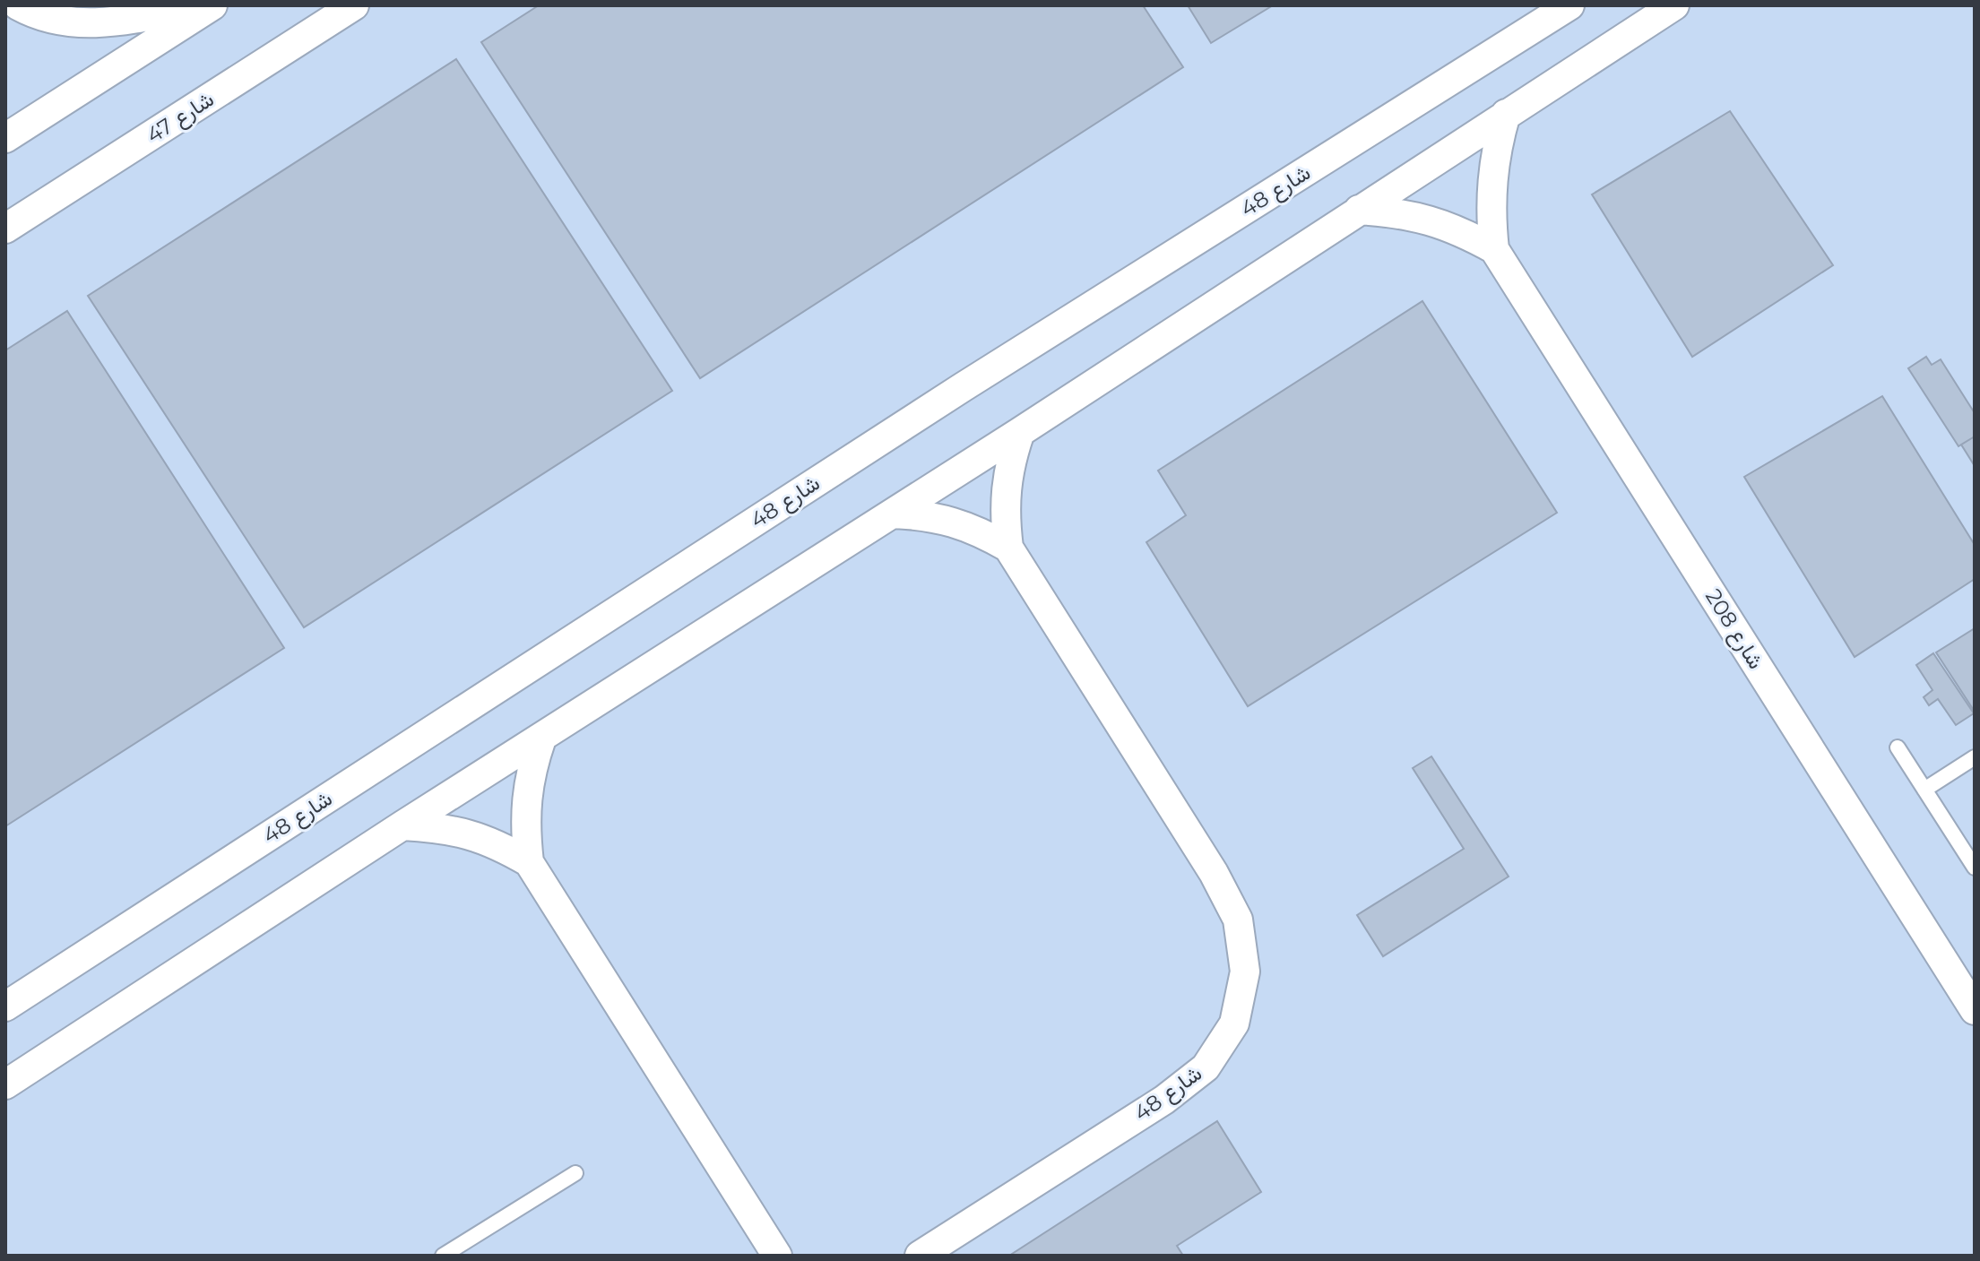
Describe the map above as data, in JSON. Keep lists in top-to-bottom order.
{
  "streets": {
    "street": ["شارع 47", "شارع 48", "شارع 208"]
  }
}
